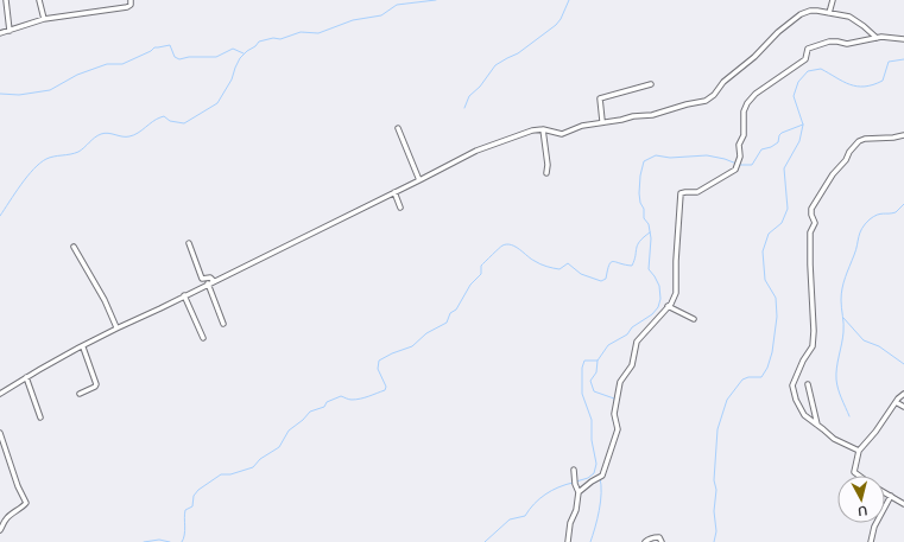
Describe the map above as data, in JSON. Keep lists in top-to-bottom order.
{
  "north": "bottom"
}
